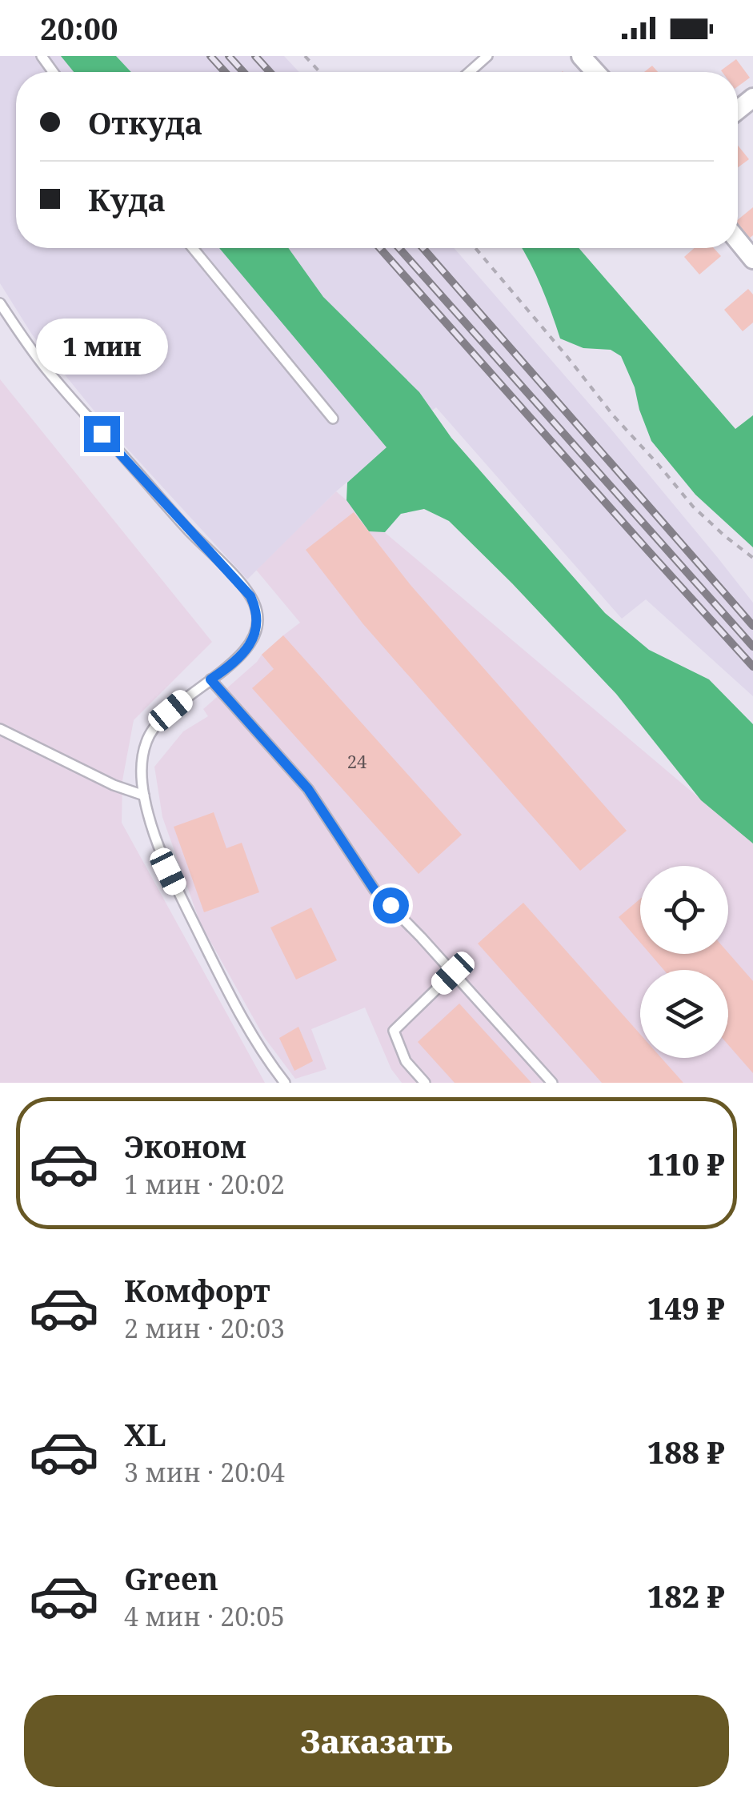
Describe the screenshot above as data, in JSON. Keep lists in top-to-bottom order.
{
  "house_numbers": ["24"],
  "page": {
    "status": "20:00",
    "banner": ["Откуда", "Куда"],
    "bubble": "1 мин",
    "list": [
      {
        "name": "Эконом",
        "note": "1 мин · 20:02",
        "value": "110 ₽"
      },
      {
        "name": "Комфорт",
        "note": "2 мин · 20:03",
        "value": "149 ₽"
      },
      {
        "name": "XL",
        "note": "3 мин · 20:04",
        "value": "188 ₽"
      },
      {
        "name": "Green",
        "note": "4 мин · 20:05",
        "value": "182 ₽"
      }
    ],
    "buttons": "Заказать"
  }
}
